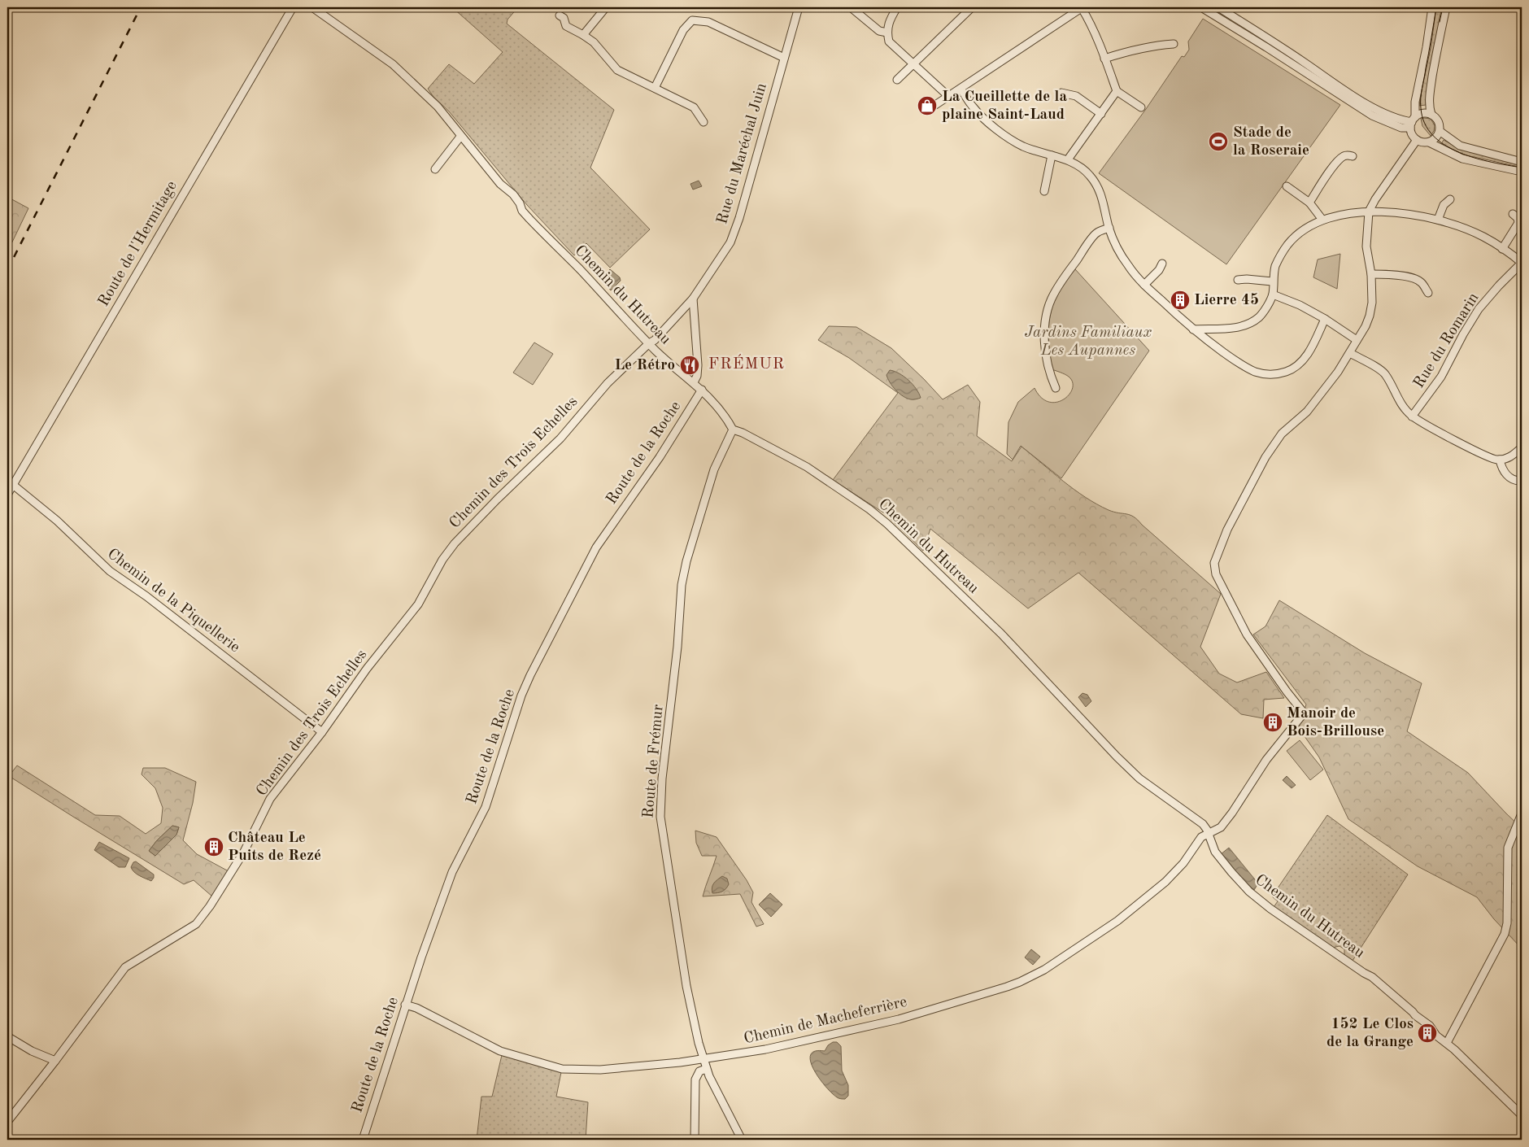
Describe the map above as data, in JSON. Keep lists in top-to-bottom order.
{
  "streets": {
    "street": [
      "Rue du Maréchal Juin",
      "Route de l'Hermitage",
      "Chemin du Hutreau",
      "Rue du Romarin",
      "Route de la Roche",
      "Chemin des Trois Echelles",
      "Chemin de la Piquellerie",
      "Route de Frémur",
      "Chemin de Macheferrière"
    ]
  },
  "crossings": [
    ["Rue du Maréchal Juin", "Chemin du Hutreau"],
    ["Rue du Maréchal Juin", "Chemin des Trois Echelles"],
    ["Route de l'Hermitage", "Chemin de la Piquellerie"],
    ["Chemin du Hutreau", "Route de la Roche"],
    ["Chemin du Hutreau", "Chemin des Trois Echelles"],
    ["Chemin du Hutreau", "Route de Frémur"],
    ["Chemin du Hutreau", "Chemin de Macheferrière"],
    ["Route de la Roche", "Chemin de Macheferrière"],
    ["Chemin des Trois Echelles", "Chemin de la Piquellerie"],
    ["Route de Frémur", "Chemin de Macheferrière"]
  ],
  "districts": ["FRÉMUR"],
  "parks": ["Jardins Familiaux Les Aupannes"],
  "places": {
    "shop": ["La Cueillette de la plaine Saint-Laud"],
    "sports": ["Stade de la Roseraie"],
    "building": [
      "Lierre 45",
      "Manoir de Bois-Brillouse",
      "Château Le Puits de Rezé",
      "152 Le Clos de la Grange"
    ],
    "restaurant": ["Le Rétro"]
  }
}
